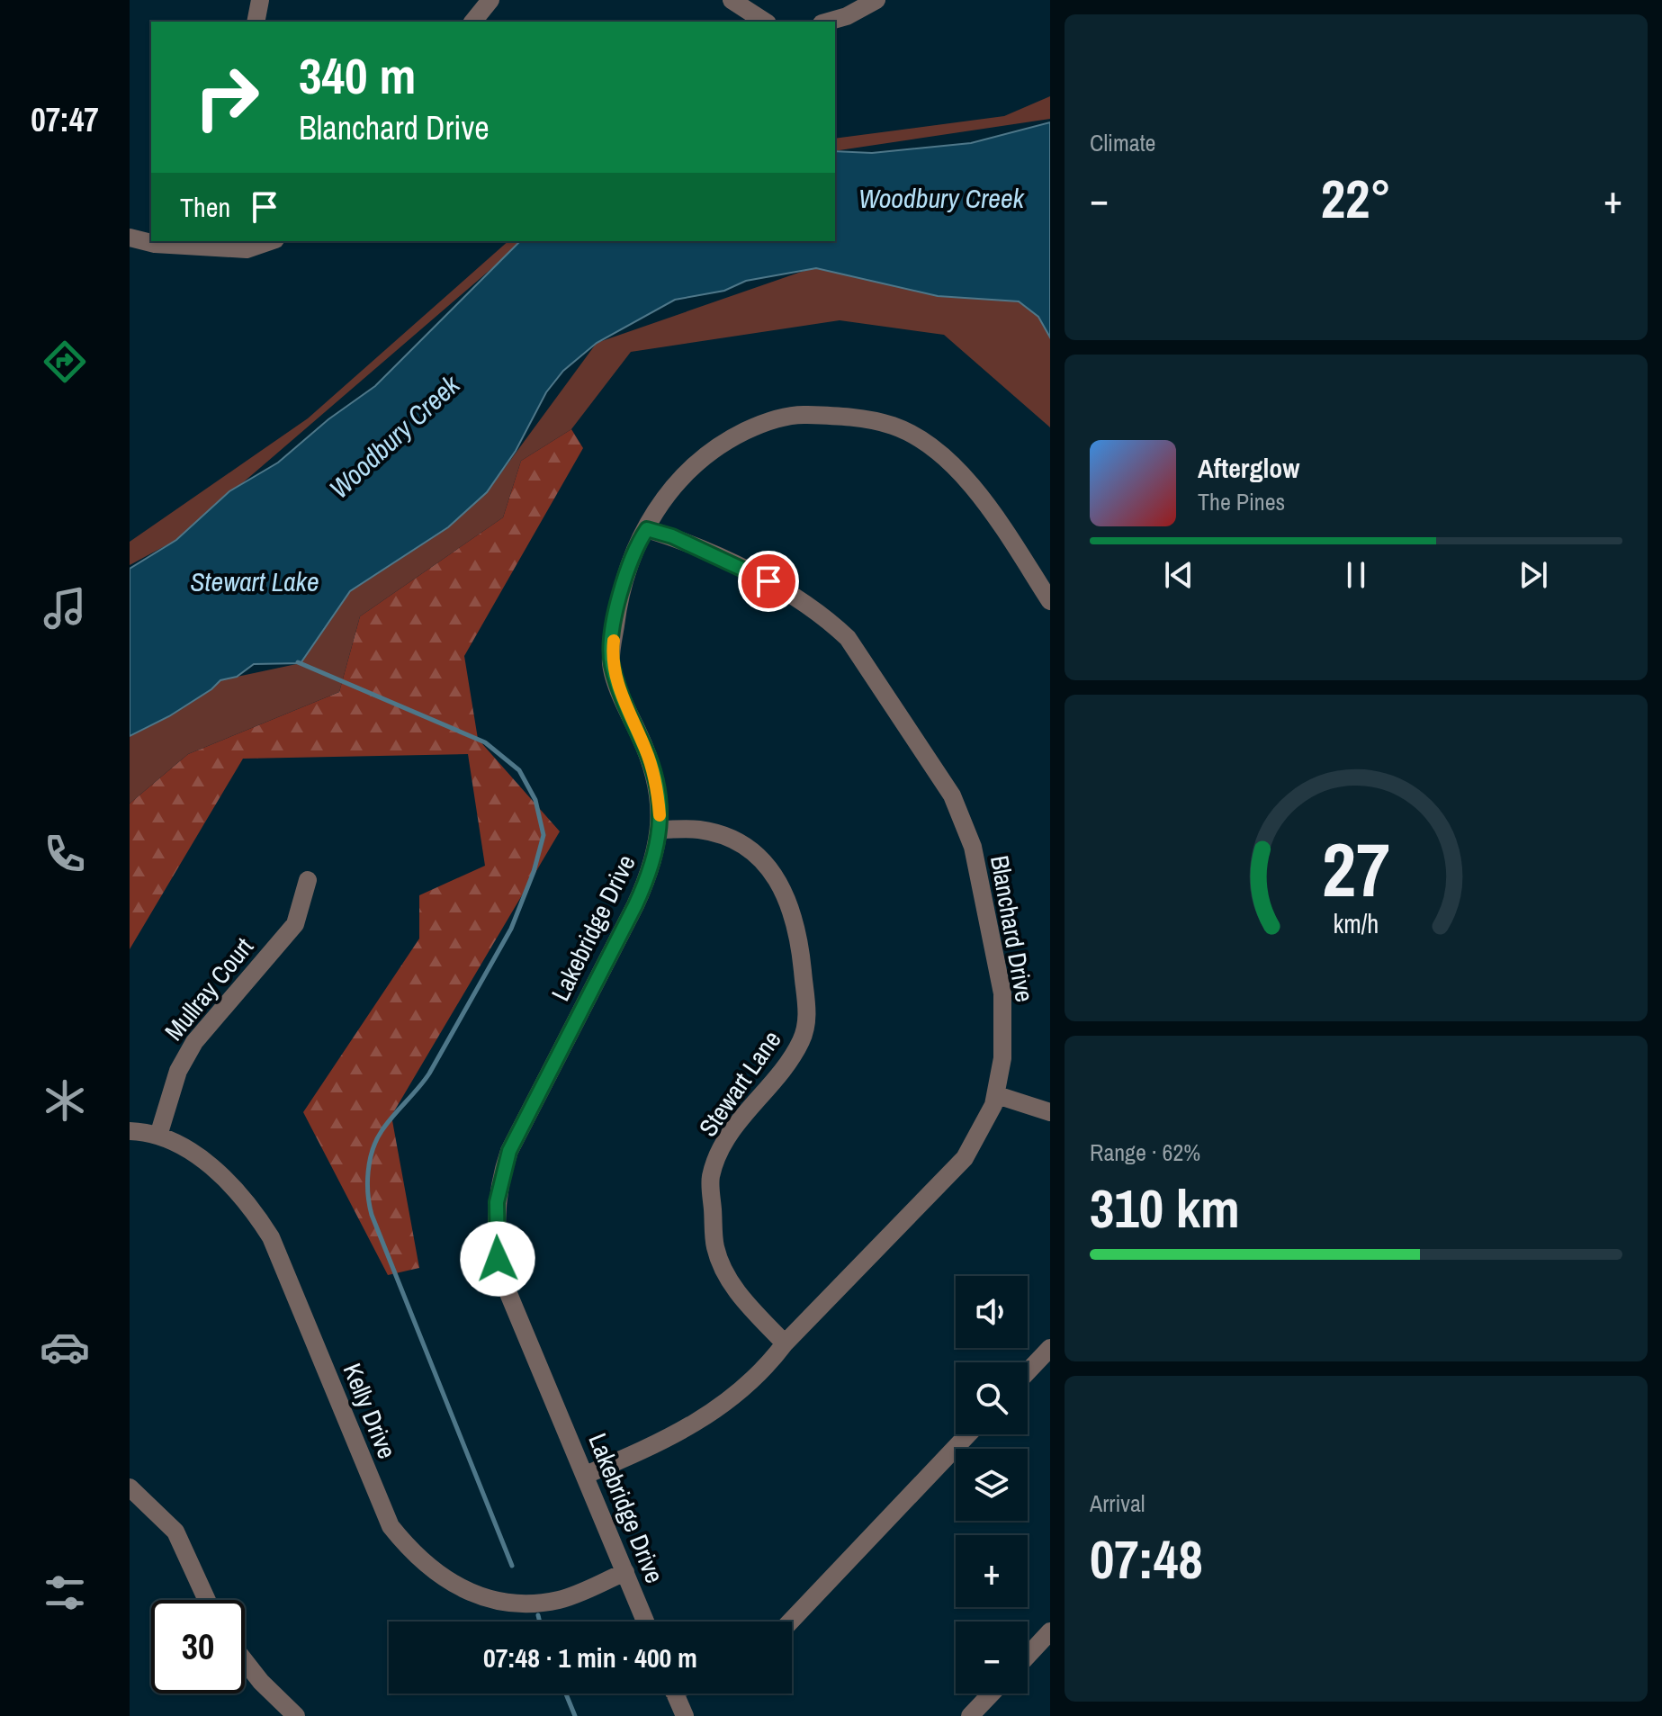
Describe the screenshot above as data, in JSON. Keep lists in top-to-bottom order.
{
  "streets": {
    "street": [
      "Lakebridge Drive",
      "Blanchard Drive",
      "Mullray Court",
      "Stewart Lane",
      "Kelly Drive"
    ]
  },
  "crossings": [
    ["Lakebridge Drive", "Blanchard Drive"],
    ["Lakebridge Drive", "Stewart Lane"],
    ["Lakebridge Drive", "Kelly Drive"],
    ["Blanchard Drive", "Stewart Lane"],
    ["Mullray Court", "Kelly Drive"]
  ],
  "water": ["Woodbury Creek", "Stewart Lake"],
  "page": {
    "tabs": "07:47",
    "tile": [
      "Climate",
      ["Range · 62%", "310 km"],
      ["Arrival", "07:48"]
    ],
    "turn": ["340 m", "Blanchard Drive"],
    "heat": ["−", "22°", "+"],
    "then": "Then",
    "song": ["Afterglow", "The Pines"],
    "map_buttons": ["+", "−"],
    "limit": "30",
    "trip": "07:48 · 1 min · 400 m",
    "gauge": ["27", "km/h"]
  }
}
